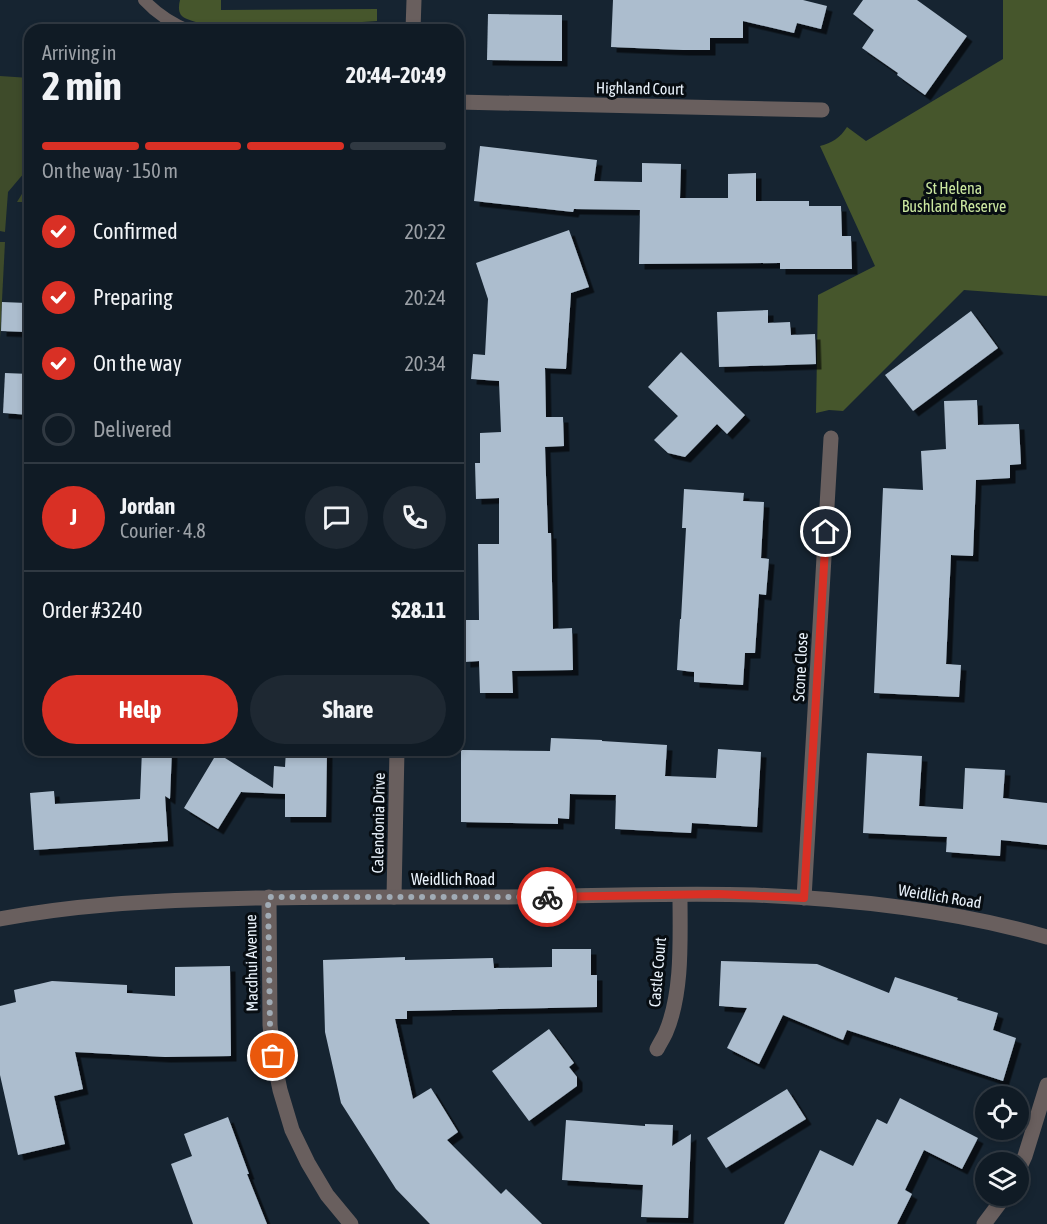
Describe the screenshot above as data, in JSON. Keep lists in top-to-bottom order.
{
  "streets": {
    "street": [
      "Highland Court",
      "Scone Close",
      "Calendonia Drive",
      "Weidlich Road",
      "Macdhui Avenue",
      "Castle Court"
    ]
  },
  "crossings": [
    ["Scone Close", "Weidlich Road"],
    ["Calendonia Drive", "Weidlich Road"],
    ["Weidlich Road", "Macdhui Avenue"],
    ["Weidlich Road", "Castle Court"]
  ],
  "parks": ["St Helena Bushland Reserve"],
  "page": {
    "heading": ["2 min", "Arriving in", "20:44–20:49"],
    "panel": [
      "Jordan",
      "Courier · 4.8",
      "Order #3240",
      "$28.11"
    ],
    "bar": "On the way · 150 m",
    "list": [
      ["Confirmed", "20:22"],
      ["Preparing", "20:24"],
      ["On the way", "20:34"],
      "Delivered"
    ],
    "round": "J",
    "buttons": ["Help", "Share"]
  }
}
